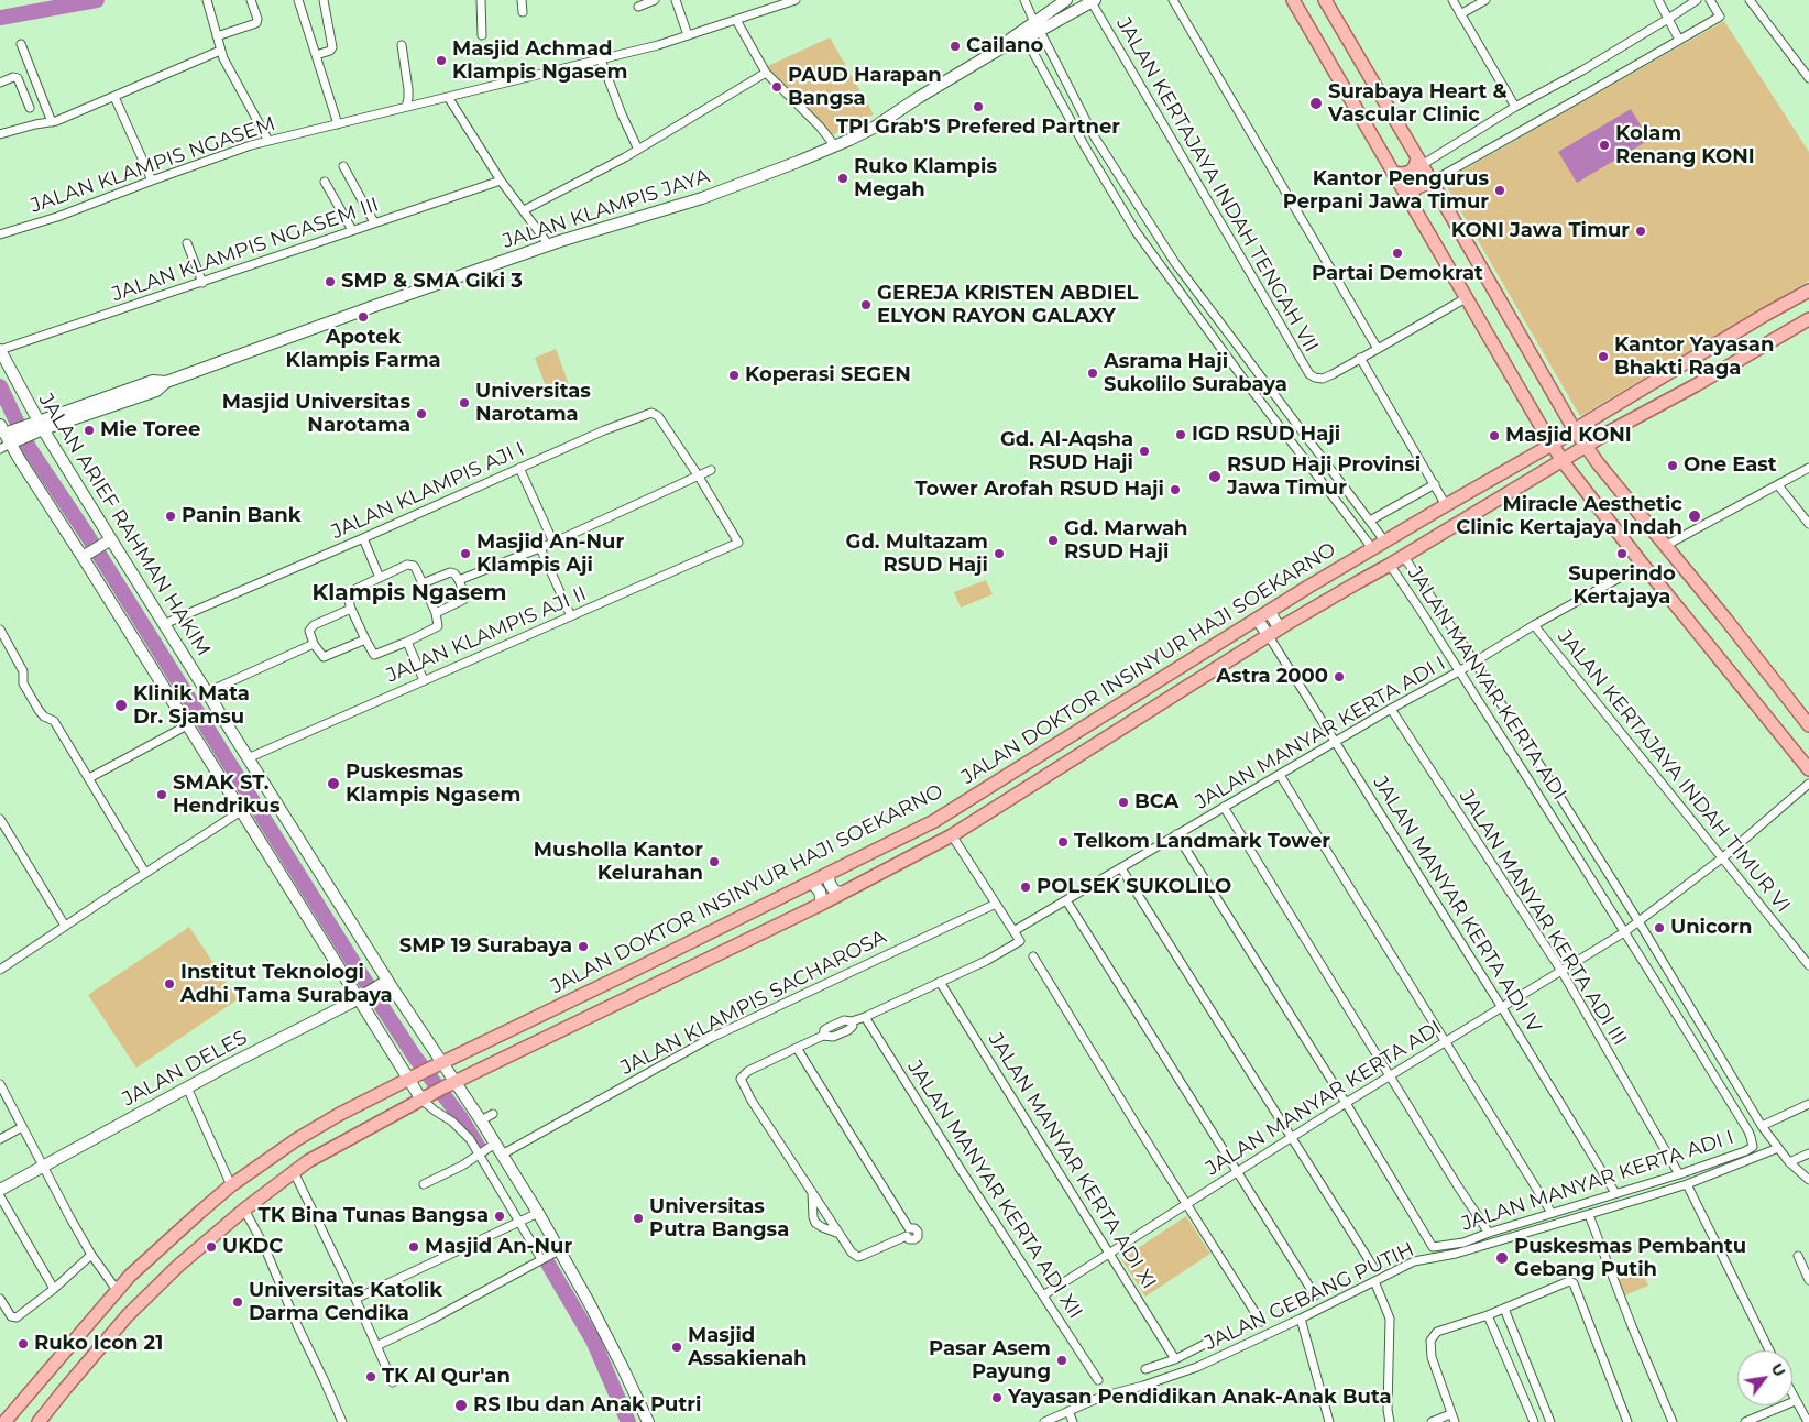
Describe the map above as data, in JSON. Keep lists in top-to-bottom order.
{
  "streets": {
    "main road": ["JALAN DOKTOR INSINYUR HAJI SOEKARNO"],
    "street": [
      "JALAN KLAMPIS NGASEM",
      "JALAN KERTAJAYA INDAH TENGAH VII",
      "JALAN KLAMPIS JAYA",
      "JALAN KLAMPIS NGASEM III",
      "JALAN KLAMPIS AJI I",
      "JALAN ARIEF RAHMAN HAKIM",
      "JALAN KLAMPIS AJI II",
      "JALAN MANYAR KERTA ADI",
      "JALAN MANYAR KERTA ADI I",
      "JALAN KERTAJAYA INDAH TIMUR VI",
      "JALAN MANYAR KERTA ADI IV",
      "JALAN MANYAR KERTA ADI III",
      "JALAN KLAMPIS SACHAROSA",
      "JALAN DELES",
      "JALAN MANYAR KERTA ADI XI",
      "JALAN MANYAR KERTA ADI XII",
      "JALAN GEBANG PUTIH"
    ]
  },
  "crossings": [
    ["JALAN KLAMPIS JAYA", "JALAN ARIEF RAHMAN HAKIM"],
    ["JALAN KLAMPIS NGASEM III", "JALAN ARIEF RAHMAN HAKIM"],
    ["JALAN KLAMPIS AJI I", "JALAN ARIEF RAHMAN HAKIM"],
    ["JALAN KLAMPIS AJI I", "JALAN KLAMPIS AJI II"],
    ["JALAN ARIEF RAHMAN HAKIM", "JALAN KLAMPIS AJI II"],
    ["JALAN ARIEF RAHMAN HAKIM", "JALAN DOKTOR INSINYUR HAJI SOEKARNO"],
    ["JALAN ARIEF RAHMAN HAKIM", "JALAN KLAMPIS SACHAROSA"],
    ["JALAN ARIEF RAHMAN HAKIM", "JALAN DELES"],
    ["JALAN DOKTOR INSINYUR HAJI SOEKARNO", "JALAN MANYAR KERTA ADI"],
    ["JALAN DOKTOR INSINYUR HAJI SOEKARNO", "JALAN MANYAR KERTA ADI IV"],
    ["JALAN MANYAR KERTA ADI", "JALAN MANYAR KERTA ADI I"],
    ["JALAN MANYAR KERTA ADI", "JALAN KERTAJAYA INDAH TIMUR VI"],
    ["JALAN MANYAR KERTA ADI", "JALAN MANYAR KERTA ADI IV"],
    ["JALAN MANYAR KERTA ADI", "JALAN MANYAR KERTA ADI III"],
    ["JALAN MANYAR KERTA ADI", "JALAN MANYAR KERTA ADI XI"],
    ["JALAN MANYAR KERTA ADI", "JALAN MANYAR KERTA ADI XII"],
    ["JALAN MANYAR KERTA ADI", "JALAN GEBANG PUTIH"],
    ["JALAN MANYAR KERTA ADI I", "JALAN KERTAJAYA INDAH TIMUR VI"],
    ["JALAN MANYAR KERTA ADI I", "JALAN MANYAR KERTA ADI IV"],
    ["JALAN MANYAR KERTA ADI I", "JALAN MANYAR KERTA ADI III"]
  ],
  "districts": ["Klampis Ngasem"],
  "places": [
    "Cailano",
    "Masjid Achmad Klampis Ngasem",
    "PAUD Harapan Bangsa",
    "Surabaya Heart & Vascular Clinic",
    "TPI Grab'S Prefered Partner",
    "Kolam Renang KONI",
    "Ruko Klampis Megah",
    "Kantor Pengurus Perpani Jawa Timur",
    "KONI Jawa Timur",
    "Partai Demokrat",
    "SMP & SMA Giki 3",
    "GEREJA KRISTEN ABDIEL ELYON RAYON GALAXY",
    "Apotek Klampis Farma",
    "Kantor Yayasan Bhakti Raga",
    "Asrama Haji Sukolilo Surabaya",
    "Koperasi SEGEN",
    "Universitas Narotama",
    "Masjid Universitas Narotama",
    "Mie Toree",
    "IGD RSUD Haji",
    "Masjid KONI",
    "Gd. Al-Aqsha RSUD Haji",
    "One East",
    "RSUD Haji Provinsi Jawa Timur",
    "Tower Arofah RSUD Haji",
    "Panin Bank",
    "Miracle Aesthetic Clinic Kertajaya Indah",
    "Gd. Marwah RSUD Haji",
    "Masjid An-Nur Klampis Aji",
    "Gd. Multazam RSUD Haji",
    "Superindo Kertajaya",
    "Astra 2000",
    "Klinik Mata Dr. Sjamsu",
    "Puskesmas Klampis Ngasem",
    "SMAK ST. Hendrikus",
    "BCA",
    "Telkom Landmark Tower",
    "Musholla Kantor Kelurahan",
    "POLSEK SUKOLILO",
    "Unicorn",
    "SMP 19 Surabaya",
    "Institut Teknologi Adhi Tama Surabaya",
    "TK Bina Tunas Bangsa",
    "Universitas Putra Bangsa",
    "UKDC",
    "Masjid An-Nur",
    "Puskesmas Pembantu Gebang Putih",
    "Universitas Katolik Darma Cendika",
    "Ruko Icon 21",
    "Masjid Assakienah",
    "Pasar Asem Payung",
    "TK Al Qur'an",
    "Yayasan Pendidikan Anak-Anak Buta",
    "RS Ibu dan Anak Putri"
  ],
  "north": "top right"
}
